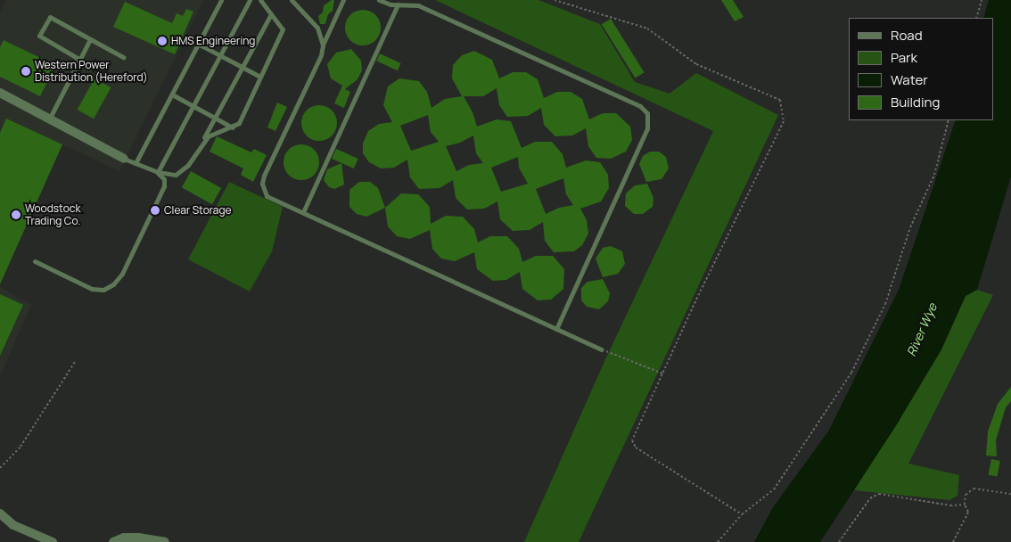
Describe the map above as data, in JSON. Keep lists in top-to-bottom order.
{
  "water": ["River Wye"],
  "places": [
    "HMS Engineering",
    "Western Power Distribution (Hereford)",
    "Clear Storage",
    "Woodstock Trading Co."
  ],
  "legend": [
    "Road",
    "Park",
    "Water",
    "Building"
  ]
}
